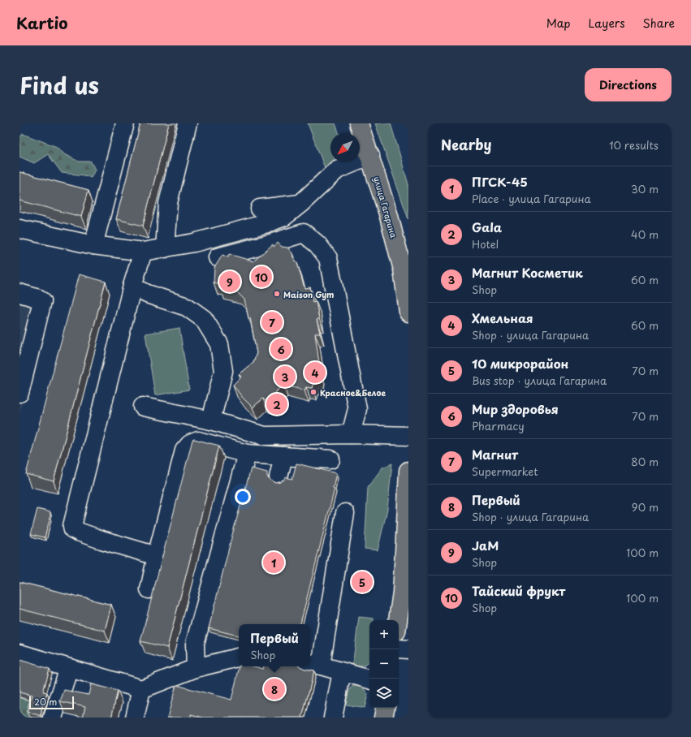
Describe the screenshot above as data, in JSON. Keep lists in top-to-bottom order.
{
  "streets": {
    "main road": ["улица Гагарина"]
  },
  "places": ["Maison Gym", "Красное&Белое"],
  "scale_bar": "20 m",
  "north": "bottom left",
  "page": {
    "header": "Kartio",
    "nav": ["Map", "Layers", "Share"],
    "title": "Find us",
    "buttons": "Directions",
    "heading": ["Nearby", "10 results"],
    "list": [
      {
        "mark": "1",
        "name": "ПГСК-45",
        "note": "Place · улица Гагарина",
        "value": "30 m"
      },
      {
        "mark": "2",
        "name": "Gala",
        "note": "Hotel",
        "value": "40 m"
      },
      {
        "mark": "3",
        "name": "Магнит Косметик",
        "note": "Shop",
        "value": "60 m"
      },
      {
        "mark": "4",
        "name": "Хмельная",
        "note": "Shop · улица Гагарина",
        "value": "60 m"
      },
      {
        "mark": "5",
        "name": "10 микрорайон",
        "note": "Bus stop · улица Гагарина",
        "value": "70 m"
      },
      {
        "mark": "6",
        "name": "Мир здоровья",
        "note": "Pharmacy",
        "value": "70 m"
      },
      {
        "mark": "7",
        "name": "Магнит",
        "note": "Supermarket",
        "value": "80 m"
      },
      {
        "mark": "8",
        "name": "Первый",
        "note": "Shop · улица Гагарина",
        "value": "90 m"
      },
      {
        "mark": "9",
        "name": "JaM",
        "note": "Shop",
        "value": "100 m"
      },
      {
        "mark": "10",
        "name": "Тайский фрукт",
        "note": "Shop",
        "value": "100 m"
      }
    ],
    "pins": [
      "10",
      "9",
      "7",
      "6",
      "4",
      "3",
      "2",
      "1",
      "5",
      "8"
    ],
    "map_buttons": ["+", "−"],
    "popup": ["Первый", "Shop"],
    "scale": "20 m"
  }
}
